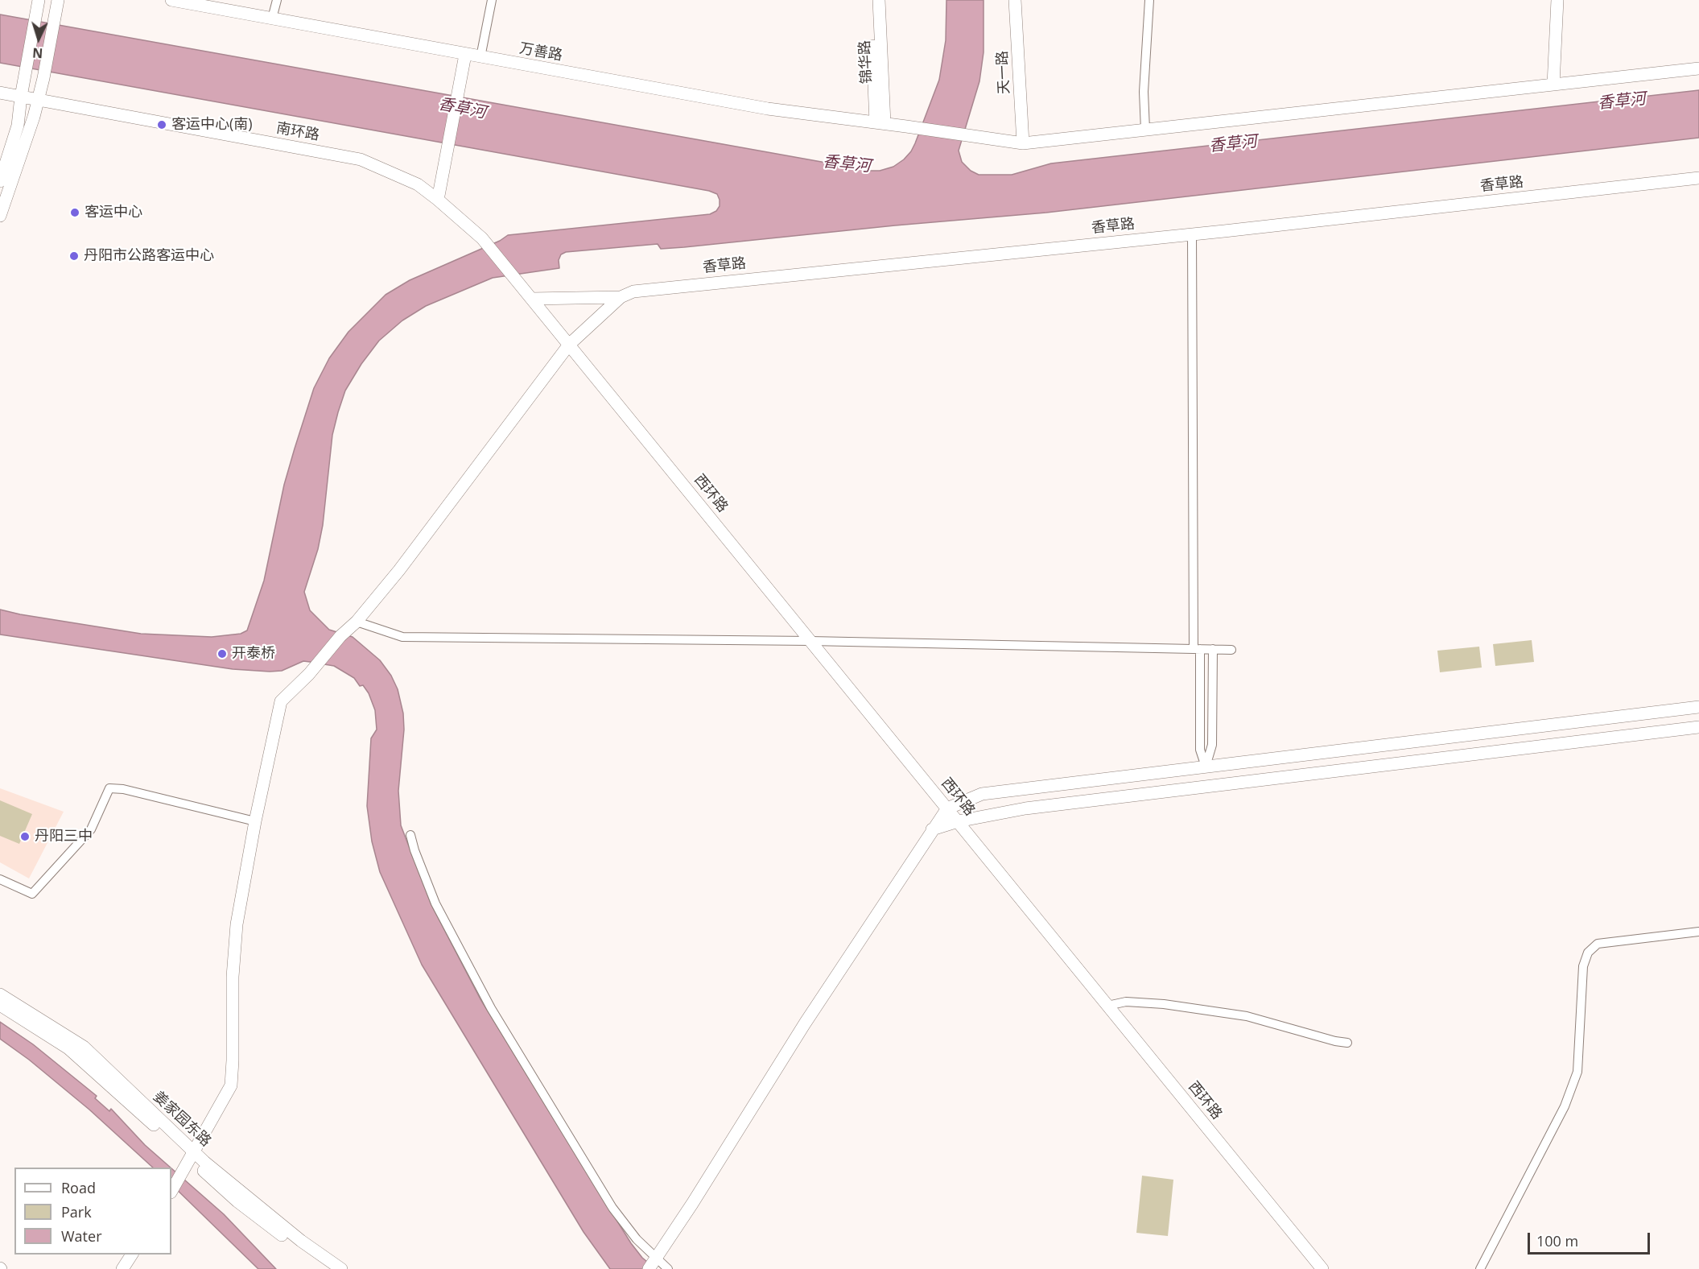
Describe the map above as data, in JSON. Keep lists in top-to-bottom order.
{
  "streets": {
    "main road": [
      "万善路",
      "锦华路",
      "天一路",
      "南环路",
      "香草路",
      "西环路",
      "姜家园东路"
    ]
  },
  "crossings": [
    ["万善路", "锦华路"],
    ["万善路", "天一路"],
    ["南环路", "香草路"]
  ],
  "water": ["香草河"],
  "places": [
    "客运中心(南)",
    "客运中心",
    "丹阳市公路客运中心",
    "开泰桥",
    "丹阳三中"
  ],
  "legend": ["Road", "Park", "Water"],
  "scale_bar": "100 m",
  "north": "bottom"
}
